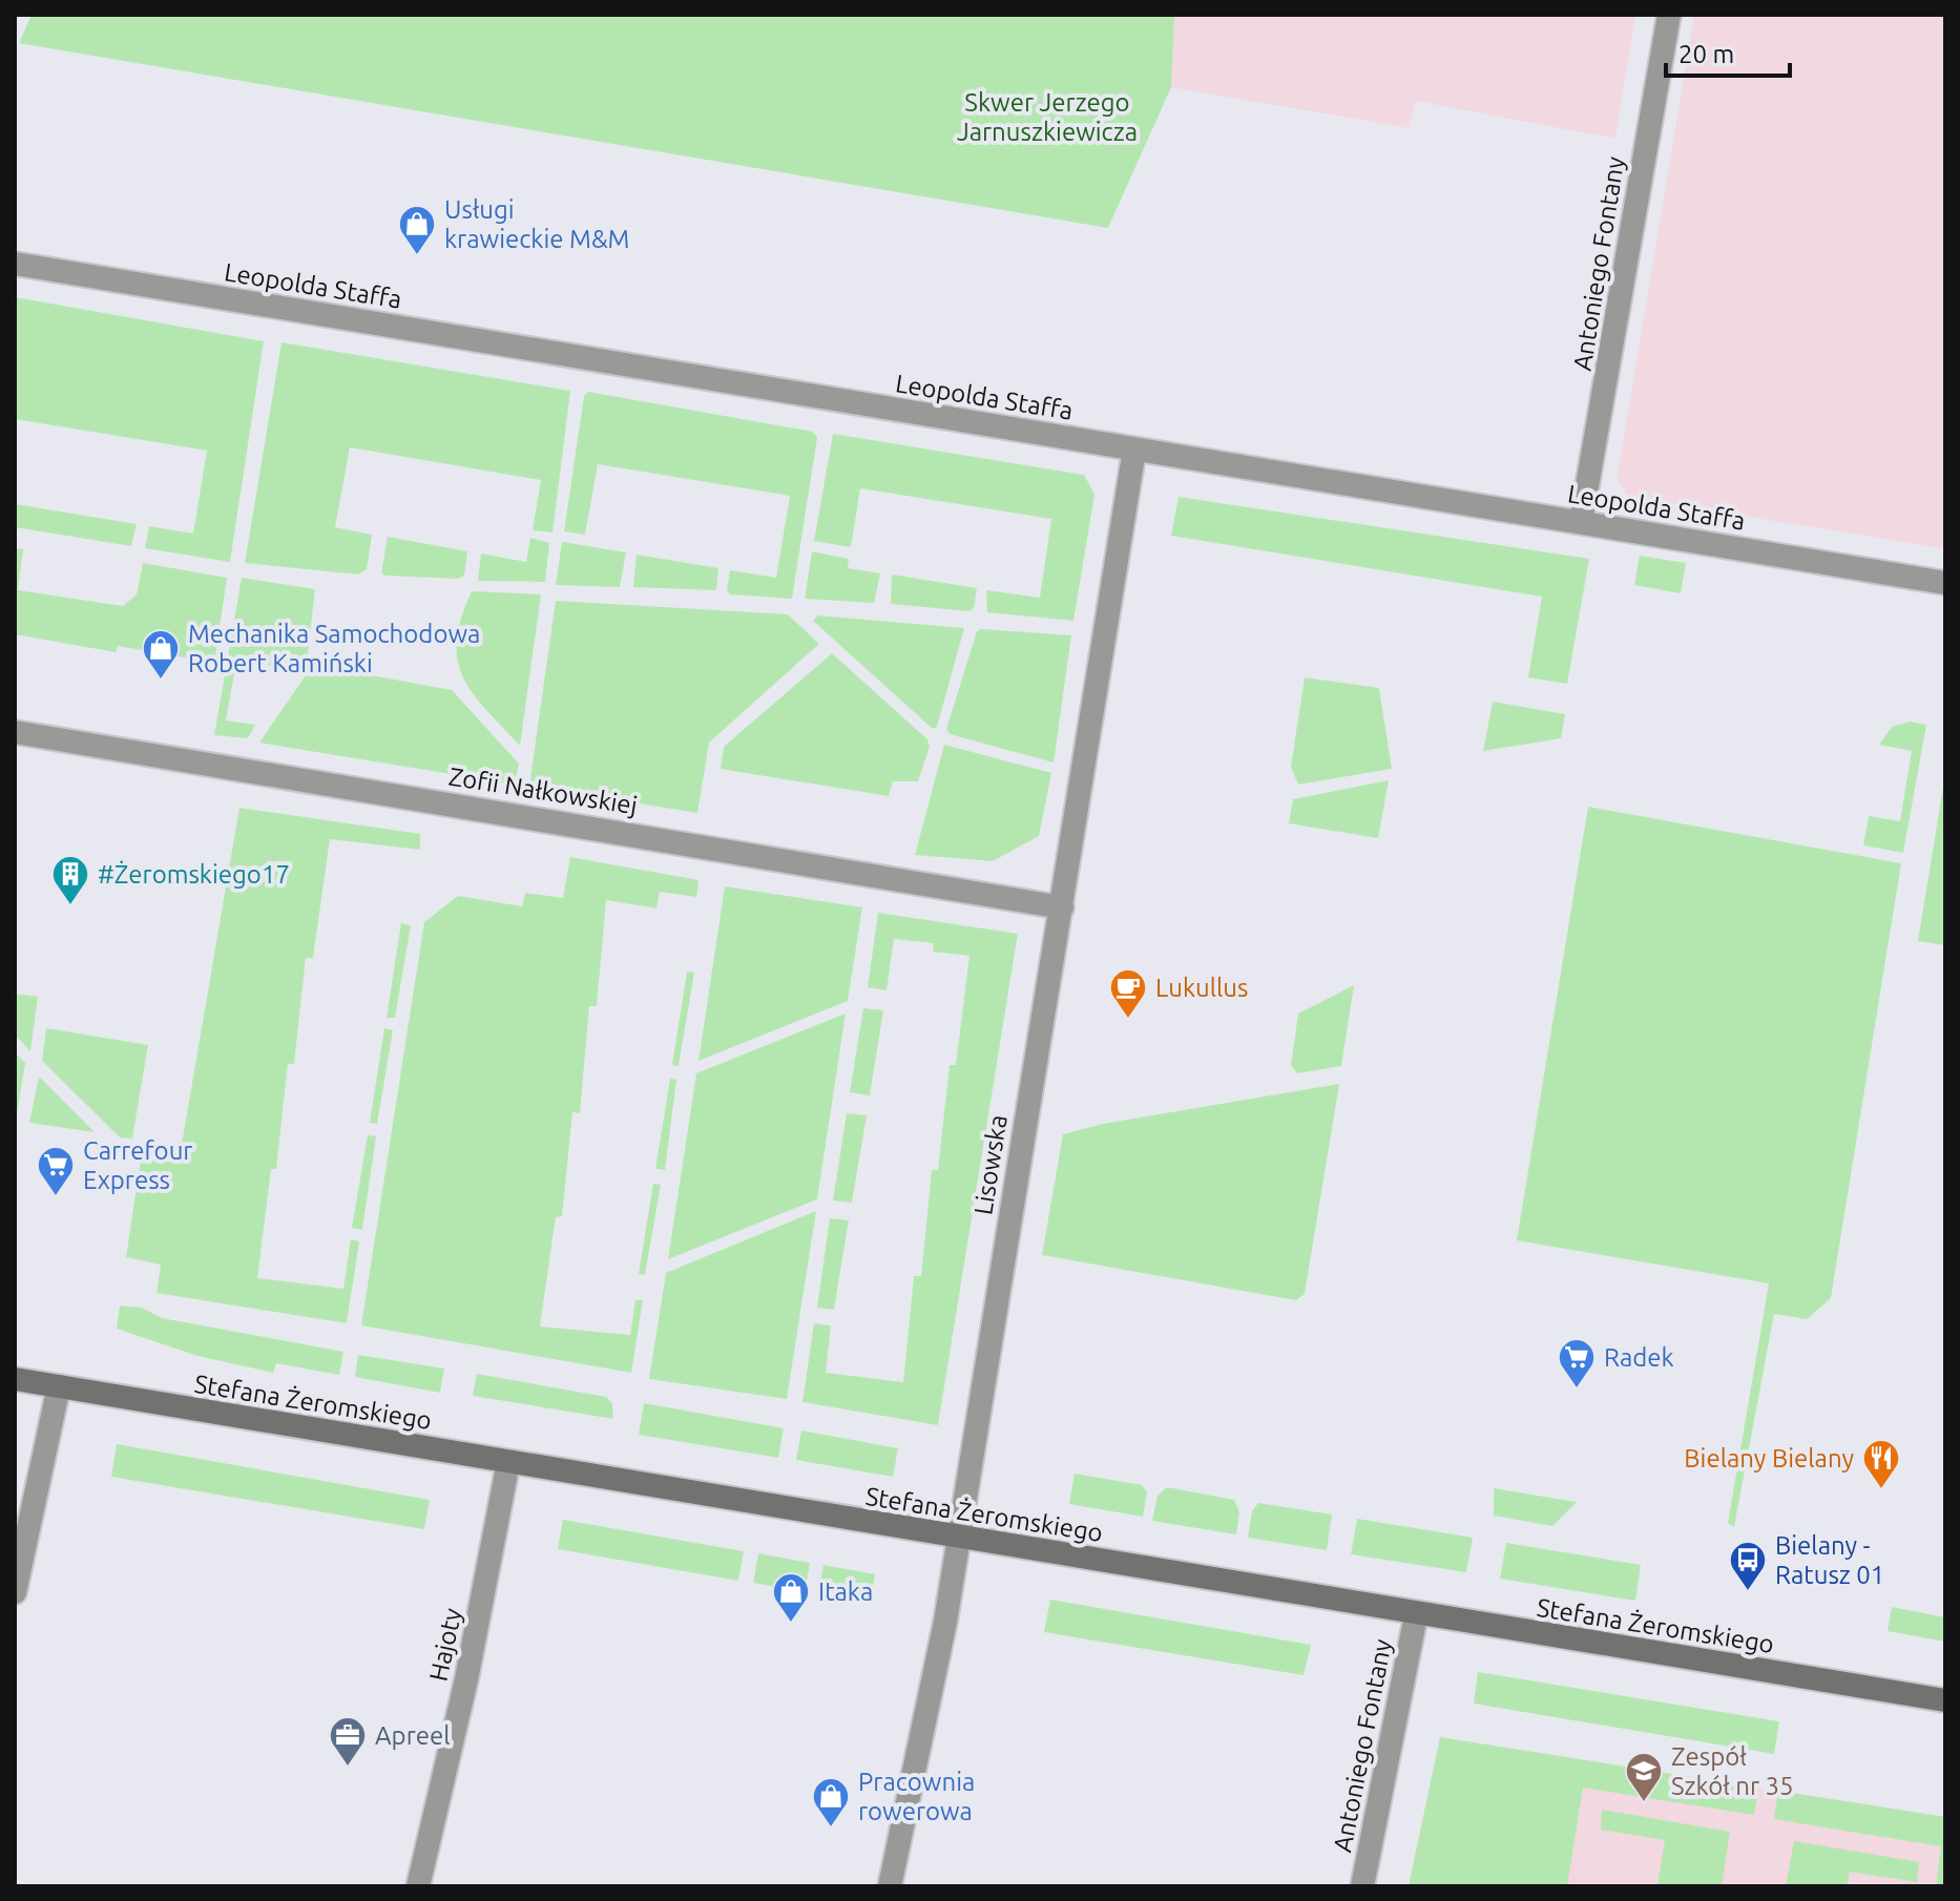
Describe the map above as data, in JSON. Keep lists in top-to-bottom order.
{
  "streets": {
    "main road": ["Stefana Żeromskiego"],
    "street": [
      "Antoniego Fontany",
      "Leopolda Staffa",
      "Zofii Nałkowskiej",
      "Lisowska",
      "Hajoty"
    ]
  },
  "crossings": [
    ["Antoniego Fontany", "Leopolda Staffa"],
    ["Antoniego Fontany", "Stefana Żeromskiego"],
    ["Leopolda Staffa", "Lisowska"],
    ["Zofii Nałkowskiej", "Lisowska"],
    ["Lisowska", "Stefana Żeromskiego"],
    ["Stefana Żeromskiego", "Hajoty"]
  ],
  "parks": ["Skwer Jerzego Jarnuszkiewicza"],
  "places": {
    "shop": [
      "Usługi krawieckie M&M",
      "Mechanika Samochodowa Robert Kamiński",
      "Itaka",
      "Pracownia rowerowa"
    ],
    "building": ["#Żeromskiego17"],
    "cafe": ["Lukullus"],
    "supermarket": ["Carrefour Express", "Radek"],
    "restaurant": ["Bielany Bielany"],
    "bus stop": ["Bielany - Ratusz 01"],
    "office": ["Apreel"],
    "school or university": ["Zespół Szkół nr 35"]
  },
  "scale_bar": "20 m"
}
